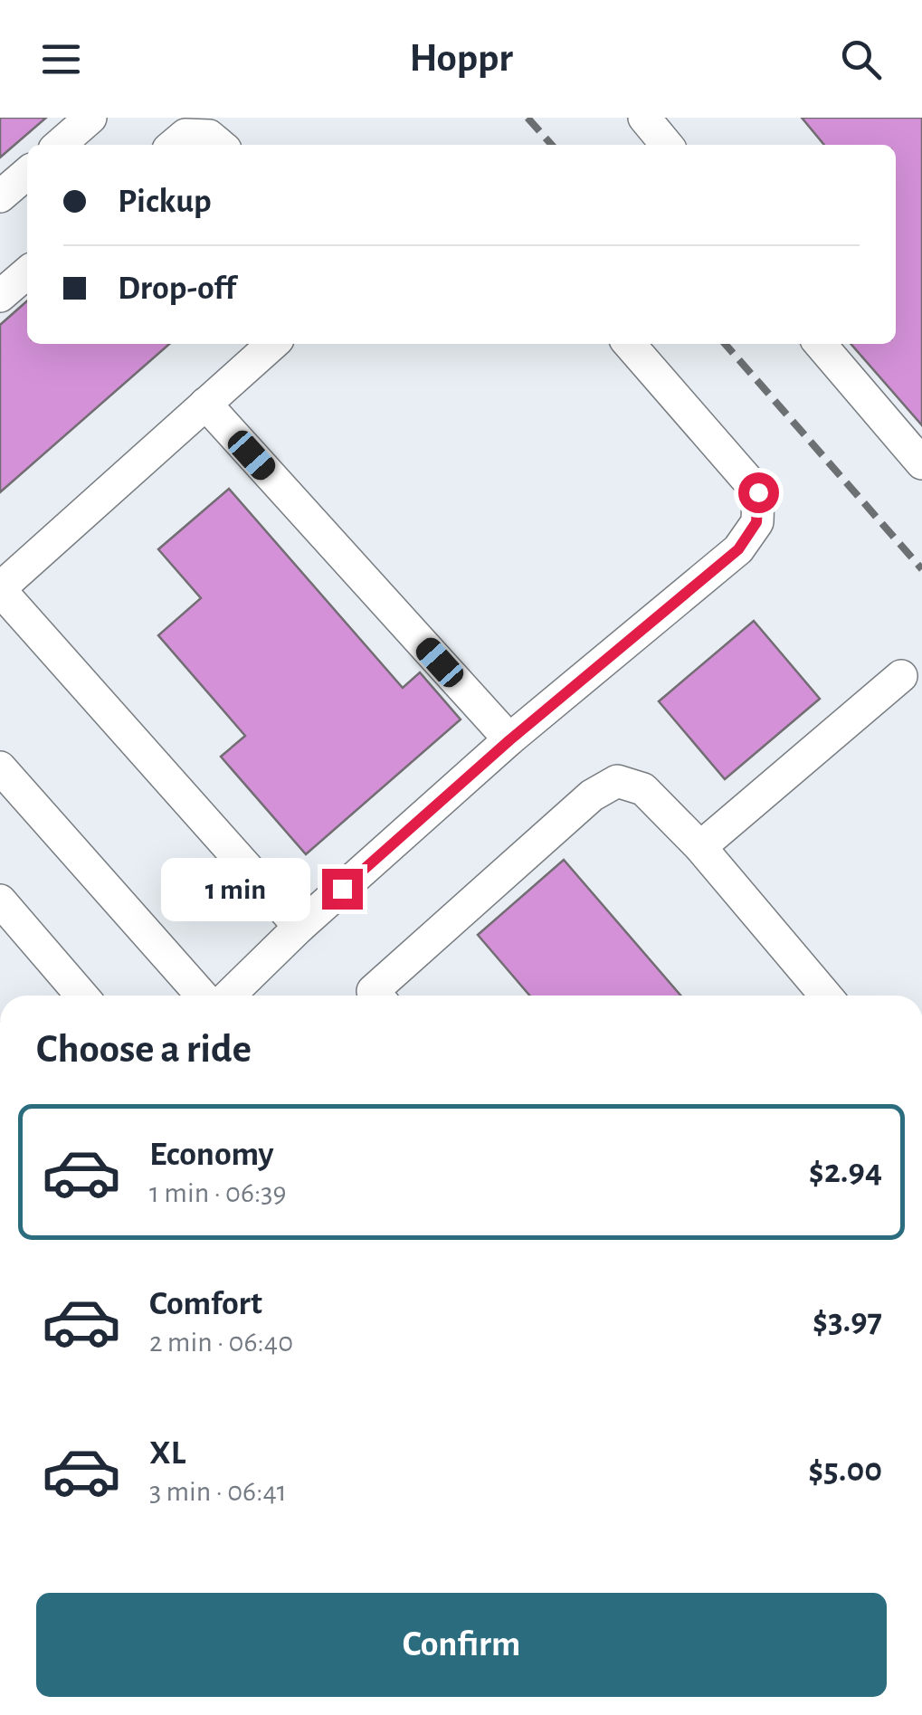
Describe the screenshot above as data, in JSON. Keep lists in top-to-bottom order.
{
  "page": {
    "header": "Hoppr",
    "banner": ["Pickup", "Drop-off"],
    "bubble": "1 min",
    "heading": "Choose a ride",
    "list": [
      {
        "name": "Economy",
        "note": "1 min · 06:39",
        "value": "$2.94"
      },
      {
        "name": "Comfort",
        "note": "2 min · 06:40",
        "value": "$3.97"
      },
      {
        "name": "XL",
        "note": "3 min · 06:41",
        "value": "$5.00"
      }
    ],
    "buttons": "Confirm"
  }
}
